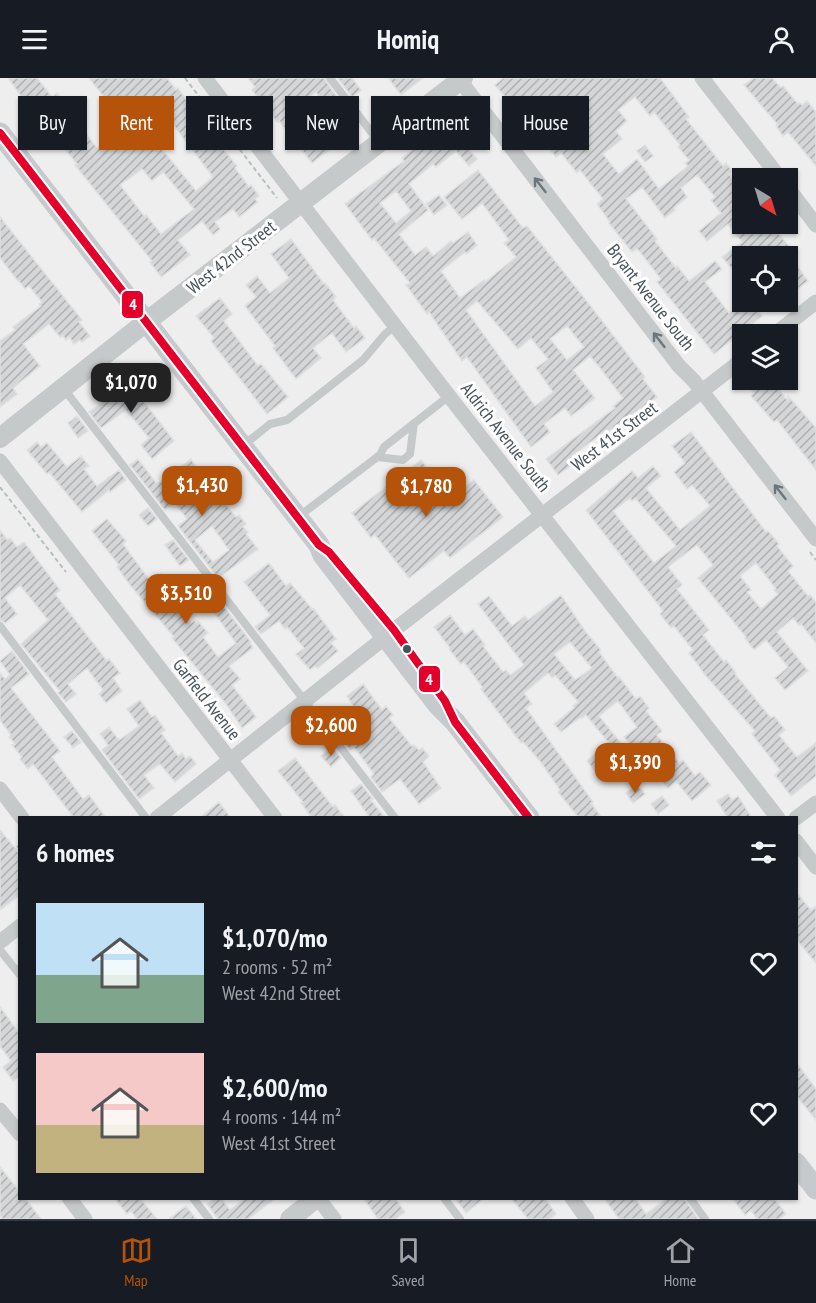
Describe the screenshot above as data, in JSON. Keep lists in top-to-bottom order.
{
  "streets": {
    "street": [
      "West 42nd Street",
      "Bryant Avenue South",
      "West 41st Street",
      "Aldrich Avenue South",
      "Garfield Avenue"
    ]
  },
  "crossings": [
    ["West 42nd Street", "Bryant Avenue South"],
    ["West 42nd Street", "Aldrich Avenue South"],
    ["Bryant Avenue South", "West 41st Street"],
    ["West 41st Street", "Aldrich Avenue South"],
    ["West 41st Street", "Garfield Avenue"]
  ],
  "one_way": ["Bryant Avenue South"],
  "lines": ["transit line 4"],
  "north": "bottom right",
  "page": {
    "header": "Homiq",
    "chip": [
      "Buy",
      "Rent",
      "Filters",
      "New",
      "Apartment",
      "House"
    ],
    "price": [
      "$1,070",
      "$1,430",
      "$1,780",
      "$3,510",
      "$2,600",
      "$1,390"
    ],
    "heading": "6 homes",
    "list": [
      {
        "name": "$1,070/mo",
        "note": "2 rooms · 52 m² · West 42nd Street"
      },
      {
        "name": "$2,600/mo",
        "note": "4 rooms · 144 m² · West 41st Street"
      }
    ],
    "tabs": ["Map", "Saved", "Home"]
  }
}
